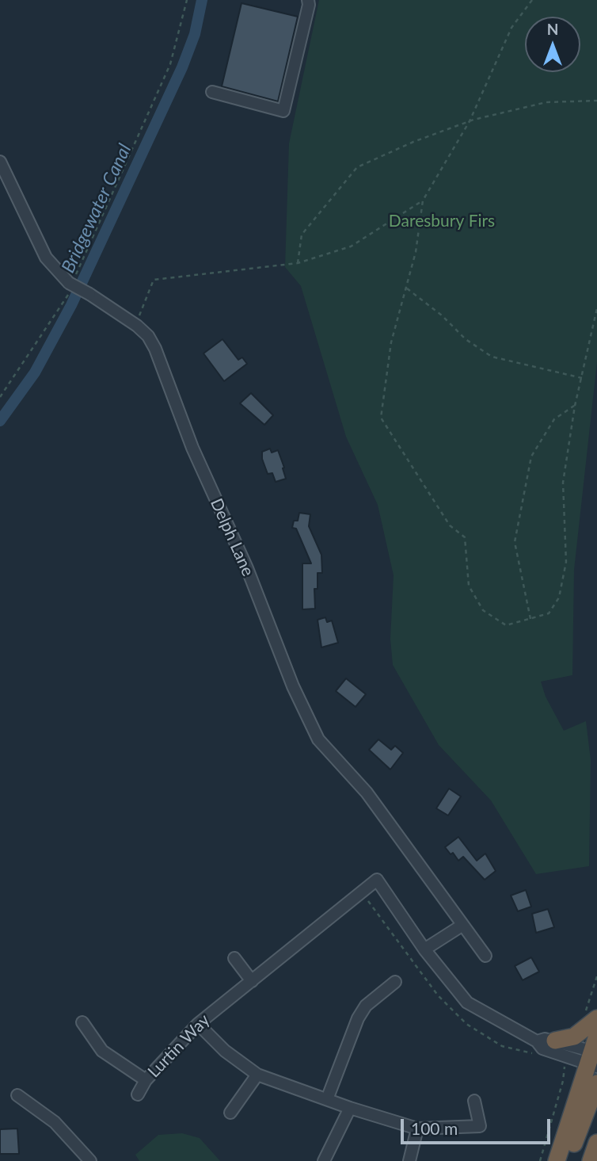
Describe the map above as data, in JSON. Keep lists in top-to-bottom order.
{
  "streets": {
    "street": ["Delph Lane", "Lurtin Way"]
  },
  "water": ["Bridgewater Canal"],
  "parks": ["Daresbury Firs"],
  "scale_bar": "100 m",
  "north": "top"
}
